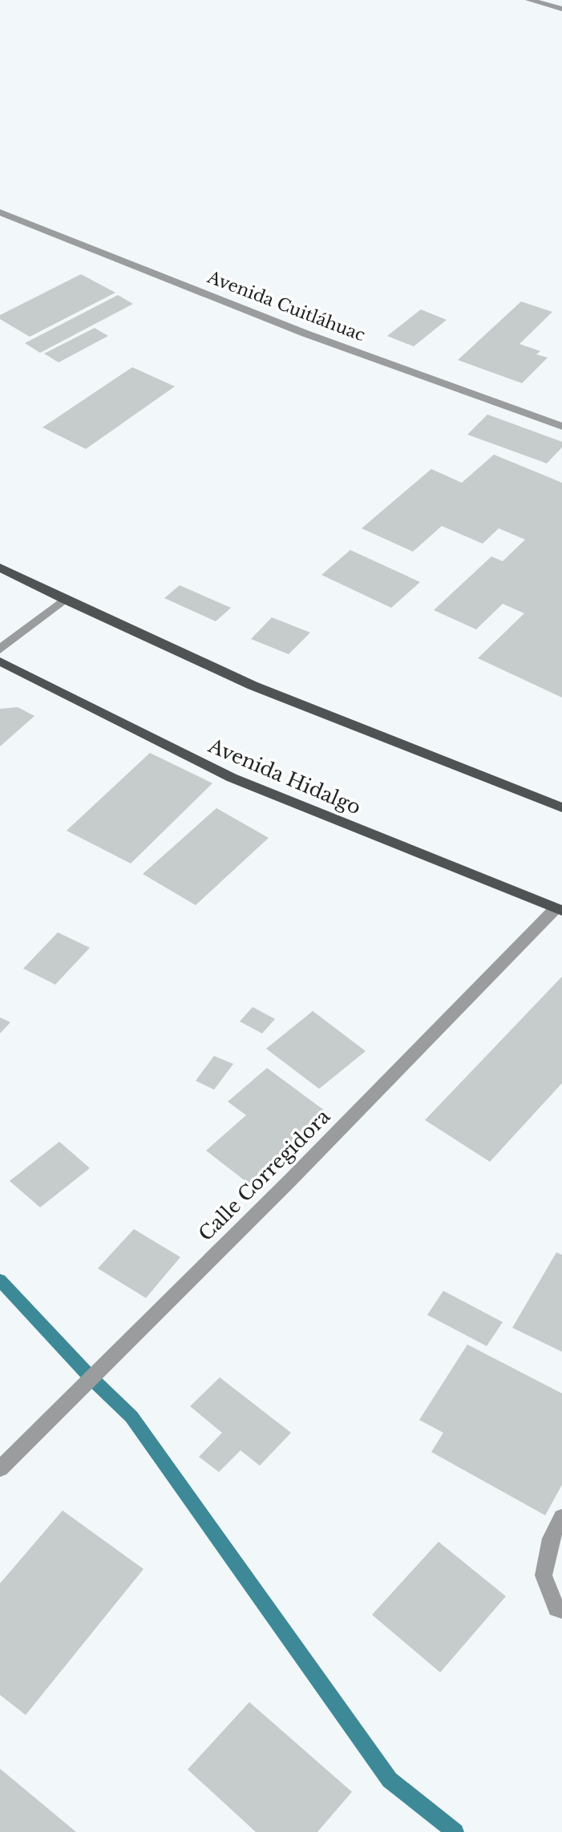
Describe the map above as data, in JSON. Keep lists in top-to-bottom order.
{
  "streets": {
    "main road": ["Avenida Hidalgo"],
    "street": ["Avenida Cuitláhuac", "Calle Corregidora"]
  },
  "crossings": [
    ["Avenida Hidalgo", "Calle Corregidora"]
  ]
}
